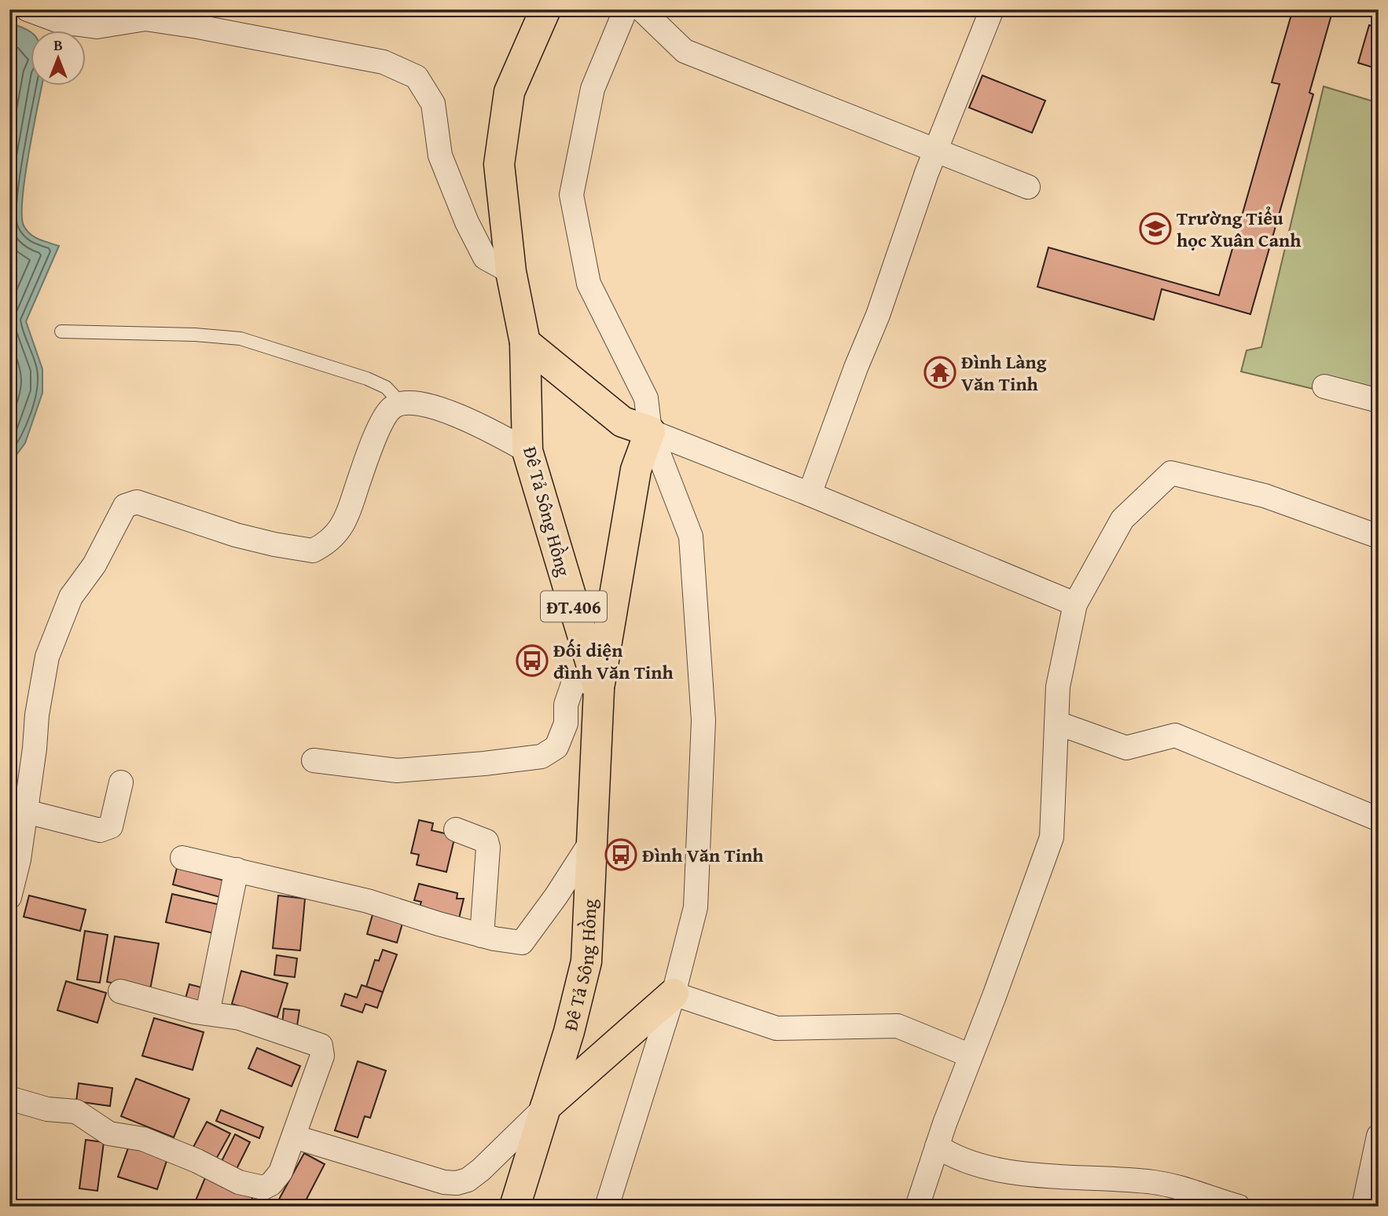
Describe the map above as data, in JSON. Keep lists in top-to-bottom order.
{
  "streets": {
    "main road": ["Đê Tả Sông Hồng", "ĐT.406"]
  },
  "places": {
    "school or university": ["Trường Tiểu học Xuân Canh"],
    "temple": ["Đình Làng Văn Tinh"],
    "bus stop": ["Đối diện đình Văn Tinh", "Đình Văn Tinh"]
  },
  "north": "top"
}
